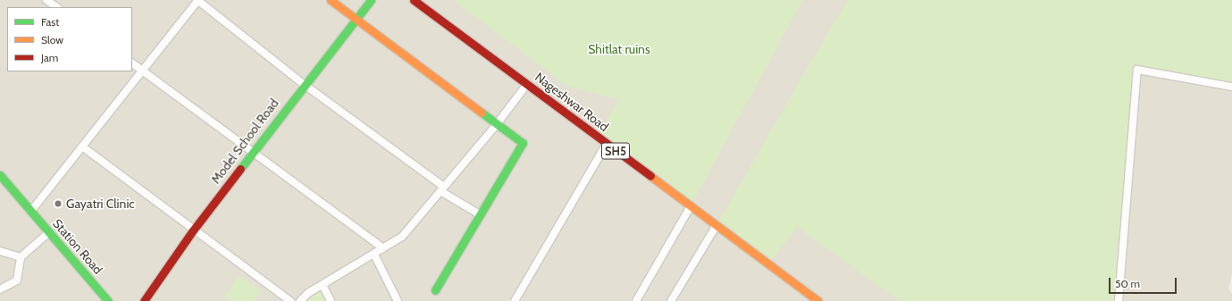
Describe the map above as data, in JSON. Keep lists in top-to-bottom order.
{
  "streets": {
    "street": [
      "Nageshwar Road",
      "Model School Road",
      "SH5",
      "Station Road"
    ]
  },
  "parks": ["Shitlat ruins"],
  "places": ["Gayatri Clinic"],
  "legend": ["Fast", "Slow", "Jam"],
  "scale_bar": "50 m"
}
